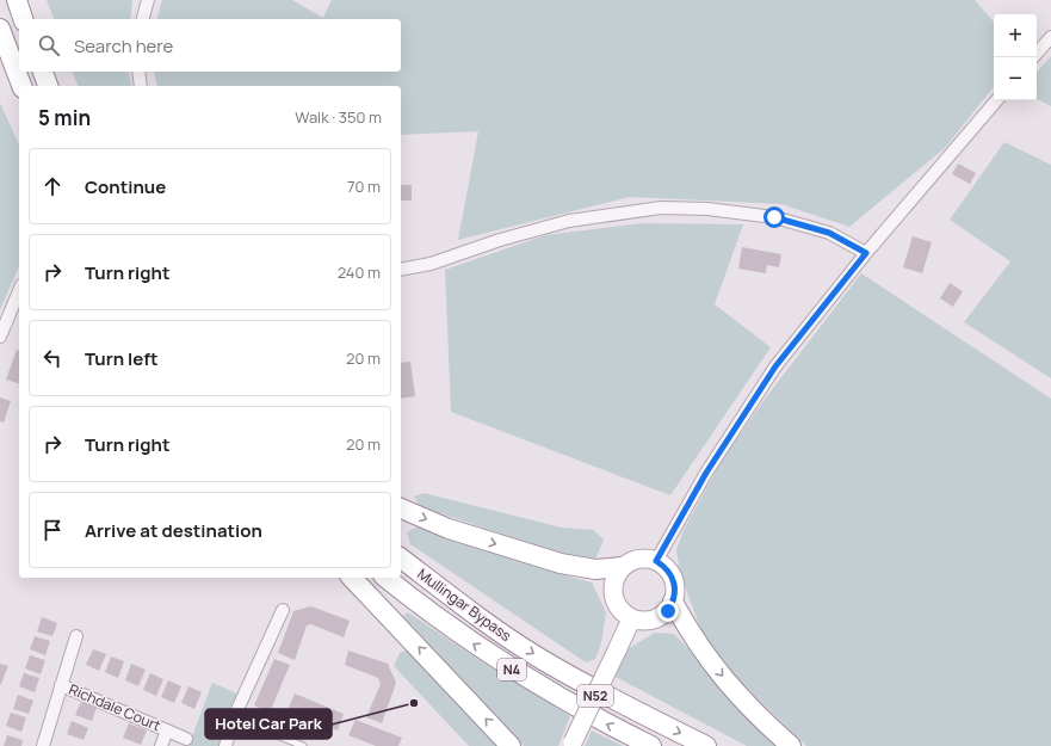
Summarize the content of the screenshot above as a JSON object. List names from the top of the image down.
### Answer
{
  "streets": {
    "highway": ["Mullingar Bypass", "N4"],
    "main road": ["N52"],
    "street": ["Richdale Court"]
  },
  "places": ["Hotel Car Park"],
  "page": {
    "map_buttons": ["+", "−"],
    "search": "Search here",
    "heading": ["5 min", "Walk · 350 m"],
    "list": [
      ["Continue", "70 m"],
      ["Turn right", "240 m"],
      ["Turn left", "20 m"],
      ["Turn right", "20 m"],
      "Arrive at destination"
    ]
  }
}
